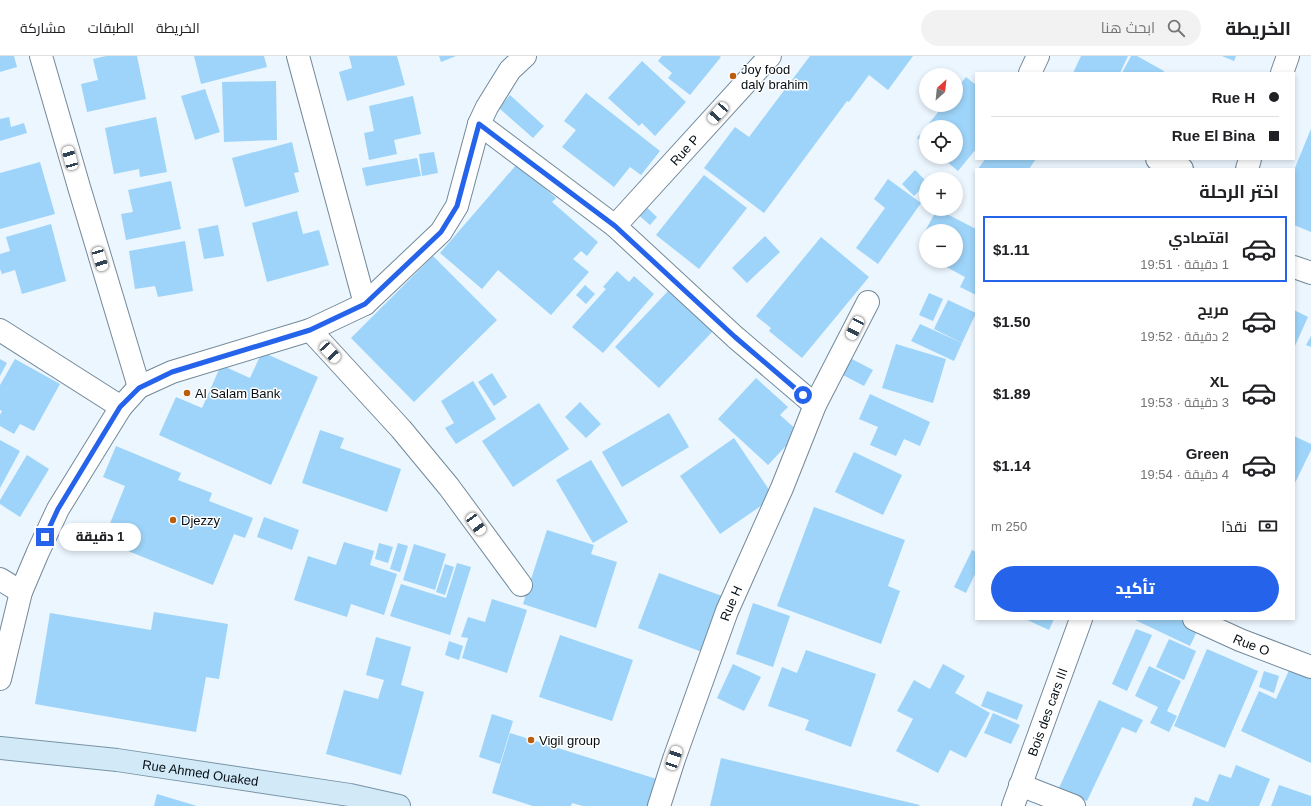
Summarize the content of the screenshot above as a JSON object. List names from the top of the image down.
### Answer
{
  "streets": {
    "main road": ["Rue Ahmed Ouaked"],
    "street": [
      "Rue P",
      "Rue H",
      "Rue O",
      "Bois des cars III"
    ]
  },
  "places": [
    "Joy food daly brahim",
    "Al Salam Bank",
    "Djezzy",
    "Vigil group"
  ],
  "north": "top right",
  "page": {
    "header": "الخريطة",
    "search": "ابحث هنا",
    "nav": ["الخريطة", "الطبقات", "مشاركة"],
    "map_buttons": ["+", "−"],
    "banner": ["Rue H", "Rue El Bina"],
    "heading": "اختر الرحلة",
    "list": [
      {
        "name": "اقتصادي",
        "note": "1 دقيقة · 19:51",
        "value": "$1.11"
      },
      {
        "name": "مريح",
        "note": "2 دقيقة · 19:52",
        "value": "$1.50"
      },
      {
        "name": "XL",
        "note": "3 دقيقة · 19:53",
        "value": "$1.89"
      },
      {
        "name": "Green",
        "note": "4 دقيقة · 19:54",
        "value": "$1.14"
      }
    ],
    "pay": ["نقدًا", "250 m"],
    "bubble": "1 دقيقة",
    "buttons": "تأكيد"
  }
}
